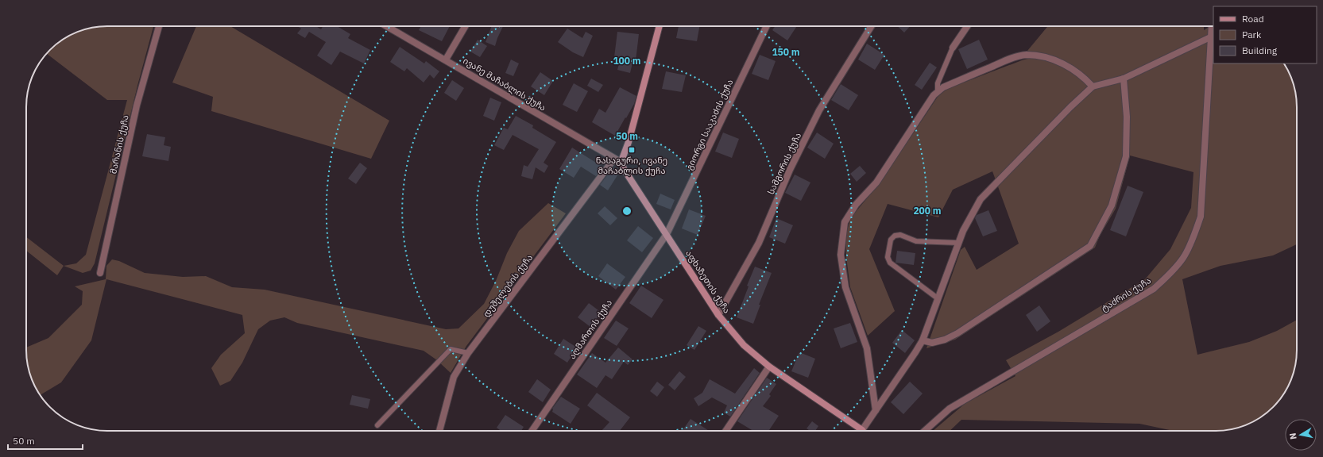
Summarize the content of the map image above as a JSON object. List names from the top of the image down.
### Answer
{
  "streets": {
    "street": [
      "ივანე მაჩაბლის ქუჩა",
      "გიორგი სააკაძის ქუჩა",
      "მარანის ქუჩა",
      "სამგორის ქუჩა",
      "აფხაზეთის ქუჩა",
      "დუშელების ქუჩა",
      "ტაძრის ქუჩა",
      "აღმართის ქუჩა"
    ]
  },
  "crossings": [
    ["ივანე მაჩაბლის ქუჩა", "აფხაზეთის ქუჩა"],
    ["ივანე მაჩაბლის ქუჩა", "დუშელების ქუჩა"],
    ["გიორგი სააკაძის ქუჩა", "აფხაზეთის ქუჩა"],
    ["გიორგი სააკაძის ქუჩა", "აღმართის ქუჩა"],
    ["სამგორის ქუჩა", "აფხაზეთის ქუჩა"],
    ["აფხაზეთის ქუჩა", "აღმართის ქუჩა"]
  ],
  "places": {
    "transit": ["ნასაგური, ივანე მაჩაბლის ქუჩა"]
  },
  "legend": ["Road", "Park", "Building"],
  "scale_bar": "50 m",
  "north": "left",
  "rings": [
    "150 m",
    "100 m",
    "50 m",
    "200 m"
  ]
}
